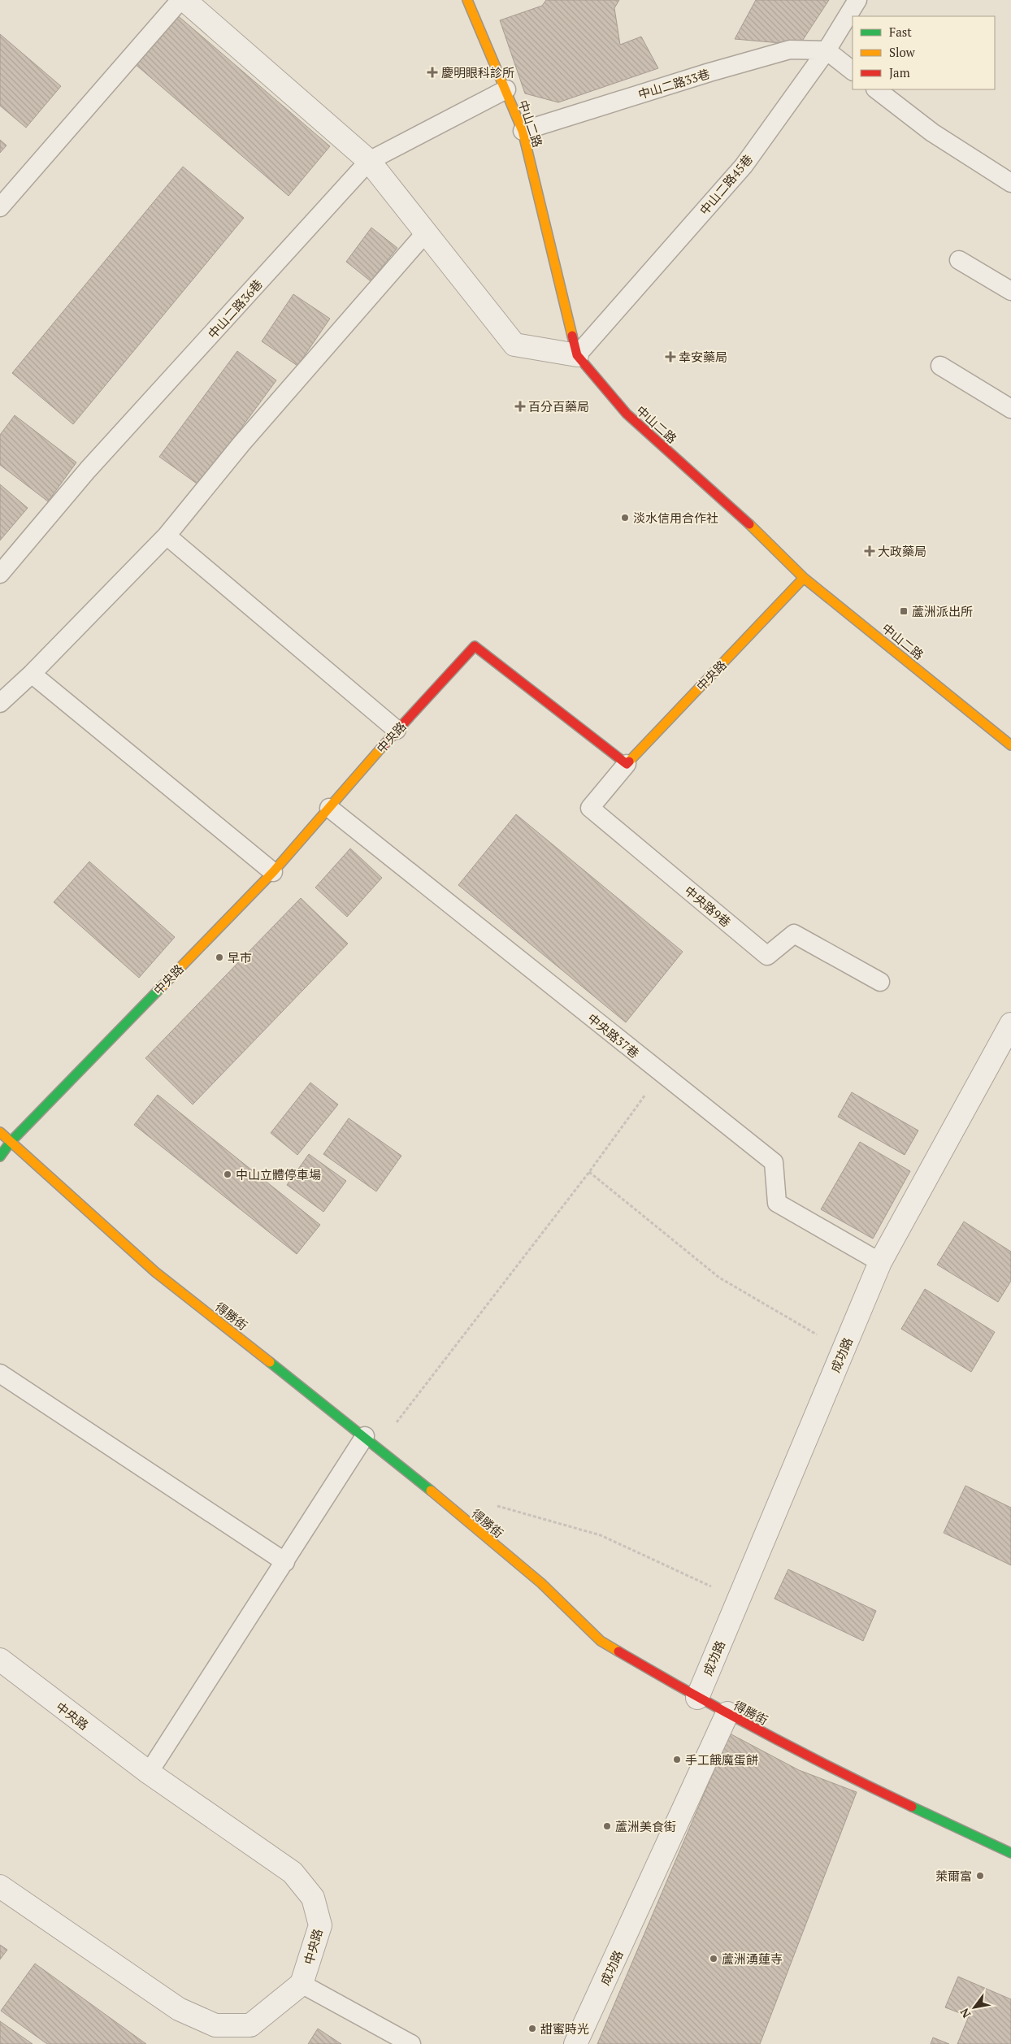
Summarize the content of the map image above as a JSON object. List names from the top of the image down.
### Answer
{
  "streets": {
    "street": [
      "中山二路",
      "中央路",
      "得勝街",
      "成功路"
    ],
    "lane": [
      "中山二路33巷",
      "中山二路45巷",
      "中山二路36巷",
      "中央路9巷",
      "中央路37巷"
    ]
  },
  "crossings": [
    ["中山二路33巷", "中山二路"],
    ["中山二路33巷", "中山二路45巷"],
    ["中山二路", "中山二路45巷"],
    ["中山二路", "中山二路36巷"],
    ["中山二路", "中央路"],
    ["中央路", "中央路9巷"],
    ["中央路", "中央路37巷"],
    ["中央路", "得勝街"],
    ["中央路37巷", "成功路"],
    ["得勝街", "成功路"]
  ],
  "places": {
    "health": [
      "慶明眼科診所",
      "幸安藥局",
      "百分百藥局",
      "大政藥局"
    ],
    "other": [
      "淡水信用合作社",
      "早市",
      "中山立體停車場",
      "手工餓魔蛋餅",
      "蘆洲美食街",
      "萊爾富",
      "蘆洲湧蓮寺",
      "甜蜜時光"
    ],
    "transit": ["蘆洲派出所"]
  },
  "legend": ["Fast", "Slow", "Jam"],
  "north": "bottom left"
}
